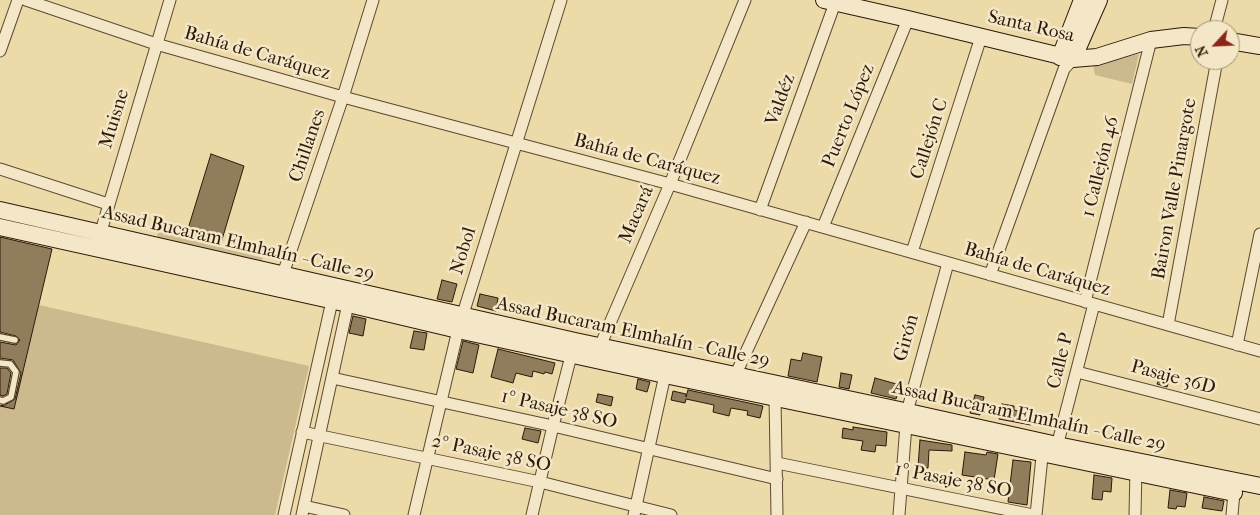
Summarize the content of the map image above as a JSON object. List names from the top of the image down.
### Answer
{
  "streets": {
    "main road": ["Santa Rosa", "Assad Bucaram Elmhalín - Calle 29"],
    "street": [
      "Bahía de Caráquez",
      "Valdéz",
      "Puerto López",
      "Muisne",
      "Callejón C",
      "Chillanes",
      "1 Callejón 46",
      "Bairon Valle Pinargote",
      "Macará",
      "Nobol",
      "Girón",
      "Calle P",
      "Pasaje 36D",
      "1º Pasaje 38 SO",
      "2º Pasaje 38 SO"
    ]
  },
  "crossings": [
    ["Santa Rosa", "Valdéz"],
    ["Santa Rosa", "Puerto López"],
    ["Santa Rosa", "Callejón C"],
    ["Santa Rosa", "1 Callejón 46"],
    ["Bahía de Caráquez", "Valdéz"],
    ["Bahía de Caráquez", "Puerto López"],
    ["Bahía de Caráquez", "Muisne"],
    ["Bahía de Caráquez", "Callejón C"],
    ["Bahía de Caráquez", "Chillanes"],
    ["Bahía de Caráquez", "1 Callejón 46"],
    ["Bahía de Caráquez", "Bairon Valle Pinargote"],
    ["Bahía de Caráquez", "Macará"],
    ["Bahía de Caráquez", "Nobol"],
    ["Bahía de Caráquez", "Girón"],
    ["Bahía de Caráquez", "Calle P"],
    ["Muisne", "Assad Bucaram Elmhalín - Calle 29"],
    ["Chillanes", "Assad Bucaram Elmhalín - Calle 29"],
    ["1 Callejón 46", "Calle P"],
    ["Macará", "Assad Bucaram Elmhalín - Calle 29"],
    ["Assad Bucaram Elmhalín - Calle 29", "Nobol"],
    ["Assad Bucaram Elmhalín - Calle 29", "Girón"],
    ["Nobol", "1º Pasaje 38 SO"],
    ["Nobol", "2º Pasaje 38 SO"],
    ["Girón", "1º Pasaje 38 SO"],
    ["Calle P", "Pasaje 36D"],
    ["Calle P", "1º Pasaje 38 SO"]
  ],
  "north": "bottom left"
}
